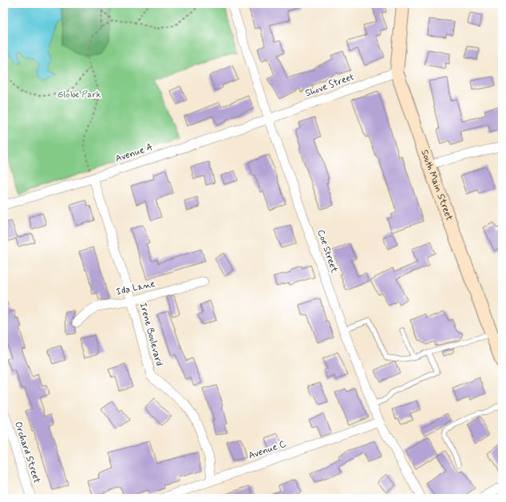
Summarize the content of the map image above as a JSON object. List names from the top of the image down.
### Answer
{
  "streets": {
    "main road": ["South Main Street"],
    "street": [
      "Shove Street",
      "Avenue A",
      "Coe Street",
      "Ida Lane",
      "Irene Boulevard",
      "Avenue C",
      "Orchard Street"
    ]
  },
  "crossings": [
    ["Shove Street", "Avenue A"],
    ["Shove Street", "South Main Street"],
    ["Shove Street", "Coe Street"],
    ["Avenue A", "Coe Street"],
    ["Avenue A", "Irene Boulevard"],
    ["Coe Street", "Avenue C"],
    ["Ida Lane", "Irene Boulevard"],
    ["Irene Boulevard", "Avenue C"]
  ],
  "parks": ["Globe Park"]
}
